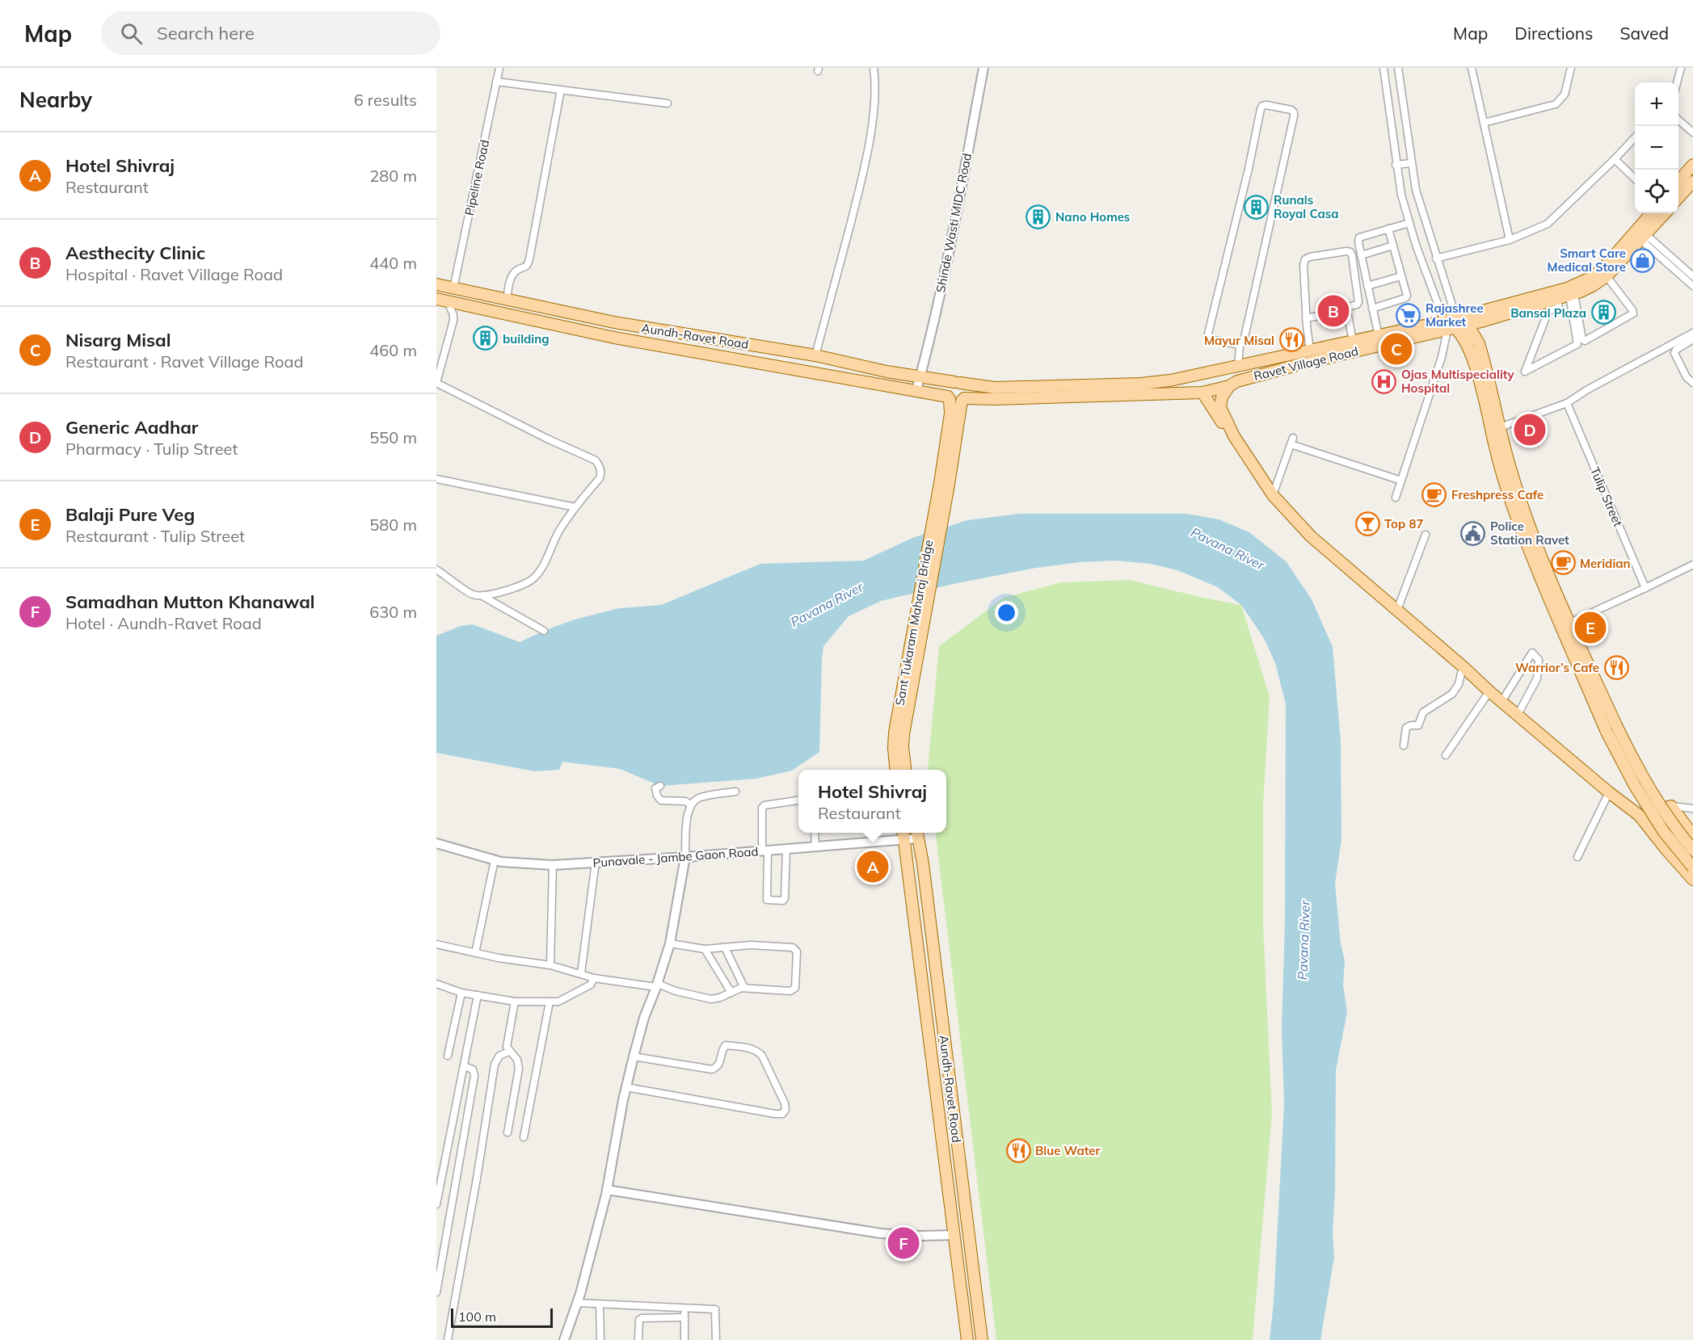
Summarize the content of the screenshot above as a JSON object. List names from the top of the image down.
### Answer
{
  "streets": {
    "main road": ["Aundh-Ravet Road", "Ravet Village Road", "Sant Tukaram Maharaj Bridge"],
    "street": [
      "Pipeline Road",
      "Shinde Wasti MIDC Road",
      "Tulip Street",
      "Punavale - Jambe Gaon Road"
    ]
  },
  "crossings": [
    ["Pipeline Road", "Aundh-Ravet Road"],
    ["Shinde Wasti MIDC Road", "Aundh-Ravet Road"],
    ["Aundh-Ravet Road", "Ravet Village Road"],
    ["Aundh-Ravet Road", "Punavale - Jambe Gaon Road"]
  ],
  "water": ["Pavana River"],
  "places": {
    "building": [
      "Runals Royal Casa",
      "Nano Homes",
      "Bansal Plaza",
      "building"
    ],
    "shop": ["Smart Care Medical Store"],
    "supermarket": ["Rajashree Market"],
    "restaurant": ["Mayur Misal", "Warrior’s Cafe", "Blue Water"],
    "hospital": ["Ojas Multispeciality Hospital"],
    "cafe": ["Freshpress Cafe", "Meridian"],
    "bar": ["Top 87"],
    "public building": ["Police Station Ravet"]
  },
  "scale_bar": "100 m",
  "page": {
    "header": "Map",
    "search": "Search here",
    "nav": ["Map", "Directions", "Saved"],
    "heading": ["Nearby", "6 results"],
    "map_buttons": ["+", "−"],
    "list": [
      {
        "mark": "A",
        "name": "Hotel Shivraj",
        "note": "Restaurant",
        "value": "280 m"
      },
      {
        "mark": "B",
        "name": "Aesthecity Clinic",
        "note": "Hospital · Ravet Village Road",
        "value": "440 m"
      },
      {
        "mark": "C",
        "name": "Nisarg Misal",
        "note": "Restaurant · Ravet Village Road",
        "value": "460 m"
      },
      {
        "mark": "D",
        "name": "Generic Aadhar",
        "note": "Pharmacy · Tulip Street",
        "value": "550 m"
      },
      {
        "mark": "E",
        "name": "Balaji Pure Veg",
        "note": "Restaurant · Tulip Street",
        "value": "580 m"
      },
      {
        "mark": "F",
        "name": "Samadhan Mutton Khanawal",
        "note": "Hotel · Aundh-Ravet Road",
        "value": "630 m"
      }
    ],
    "pins": [
      "B",
      "C",
      "D",
      "E",
      "A",
      "F"
    ],
    "popup": ["Hotel Shivraj", "Restaurant"],
    "scale": "100 m"
  }
}
